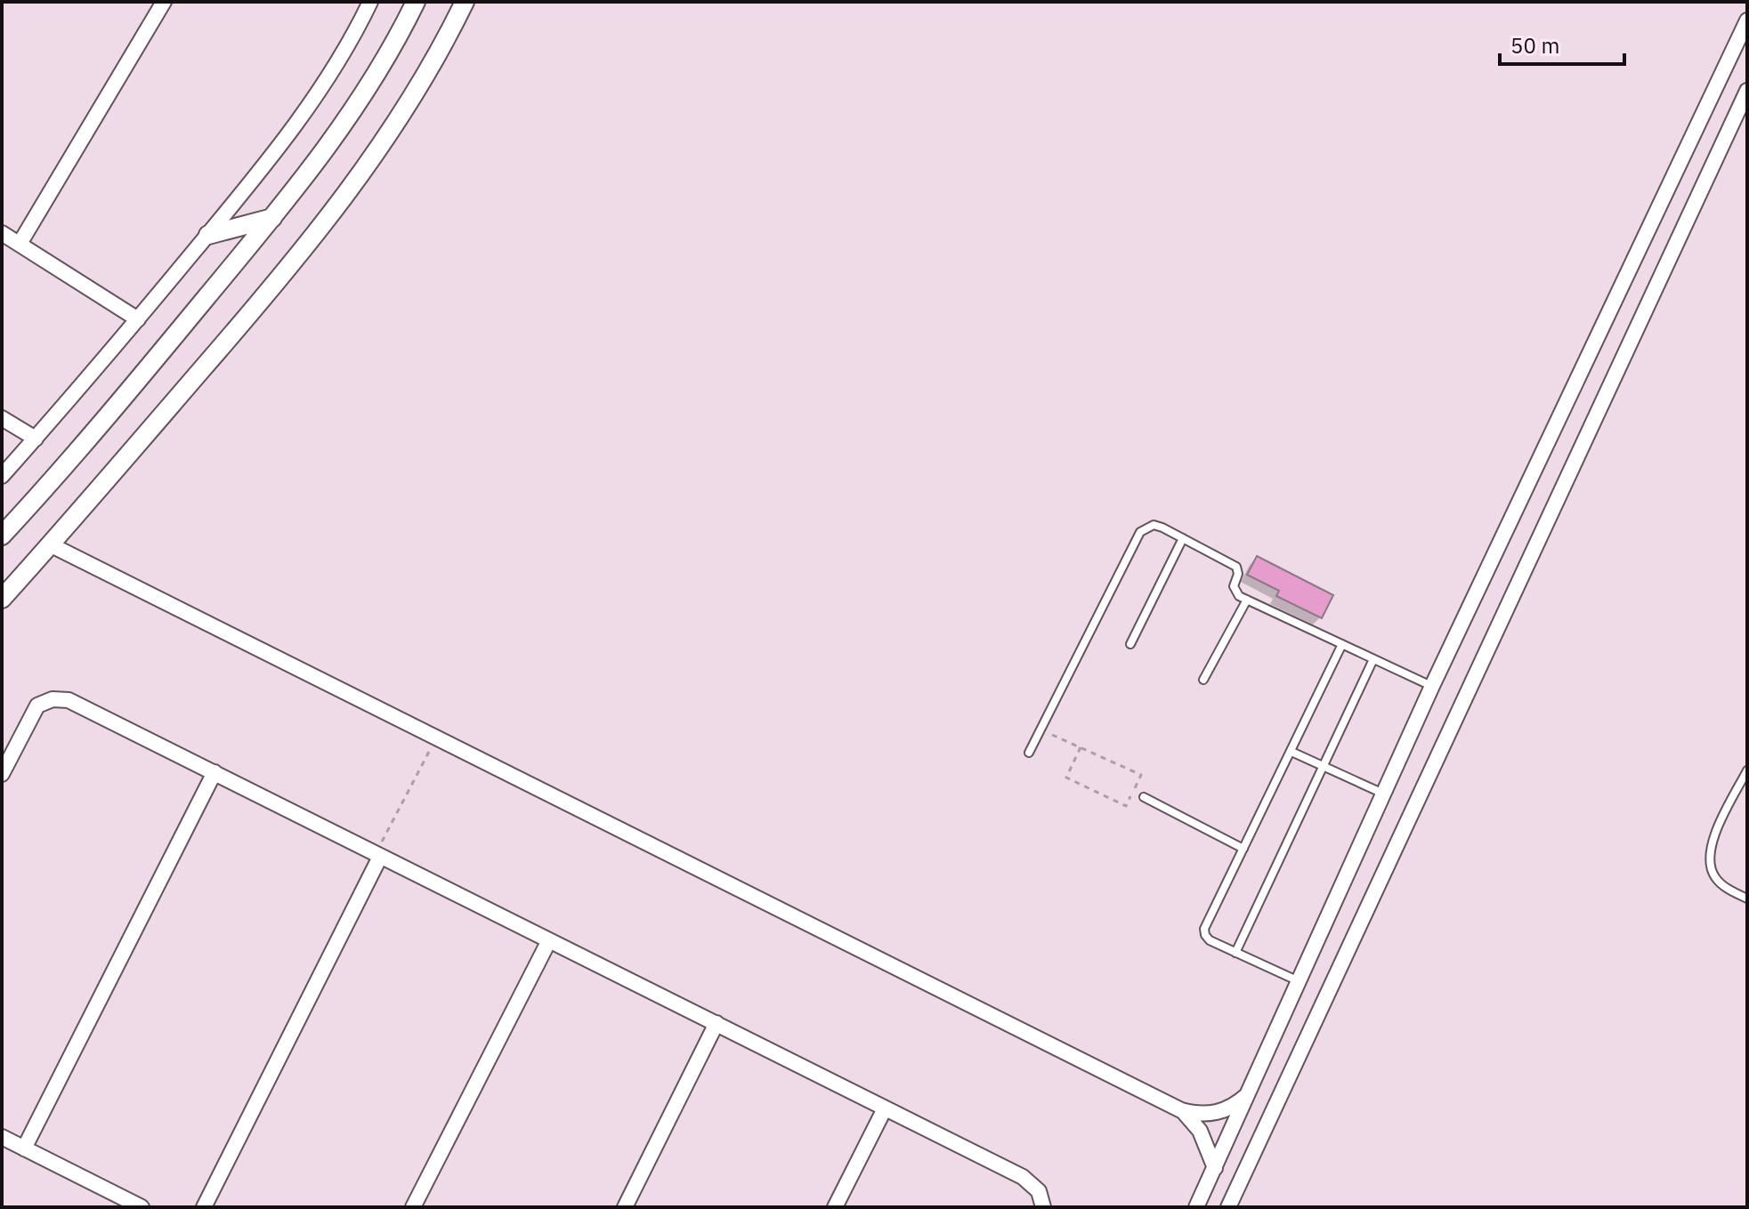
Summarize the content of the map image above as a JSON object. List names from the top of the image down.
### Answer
{
  "scale_bar": "50 m"
}
